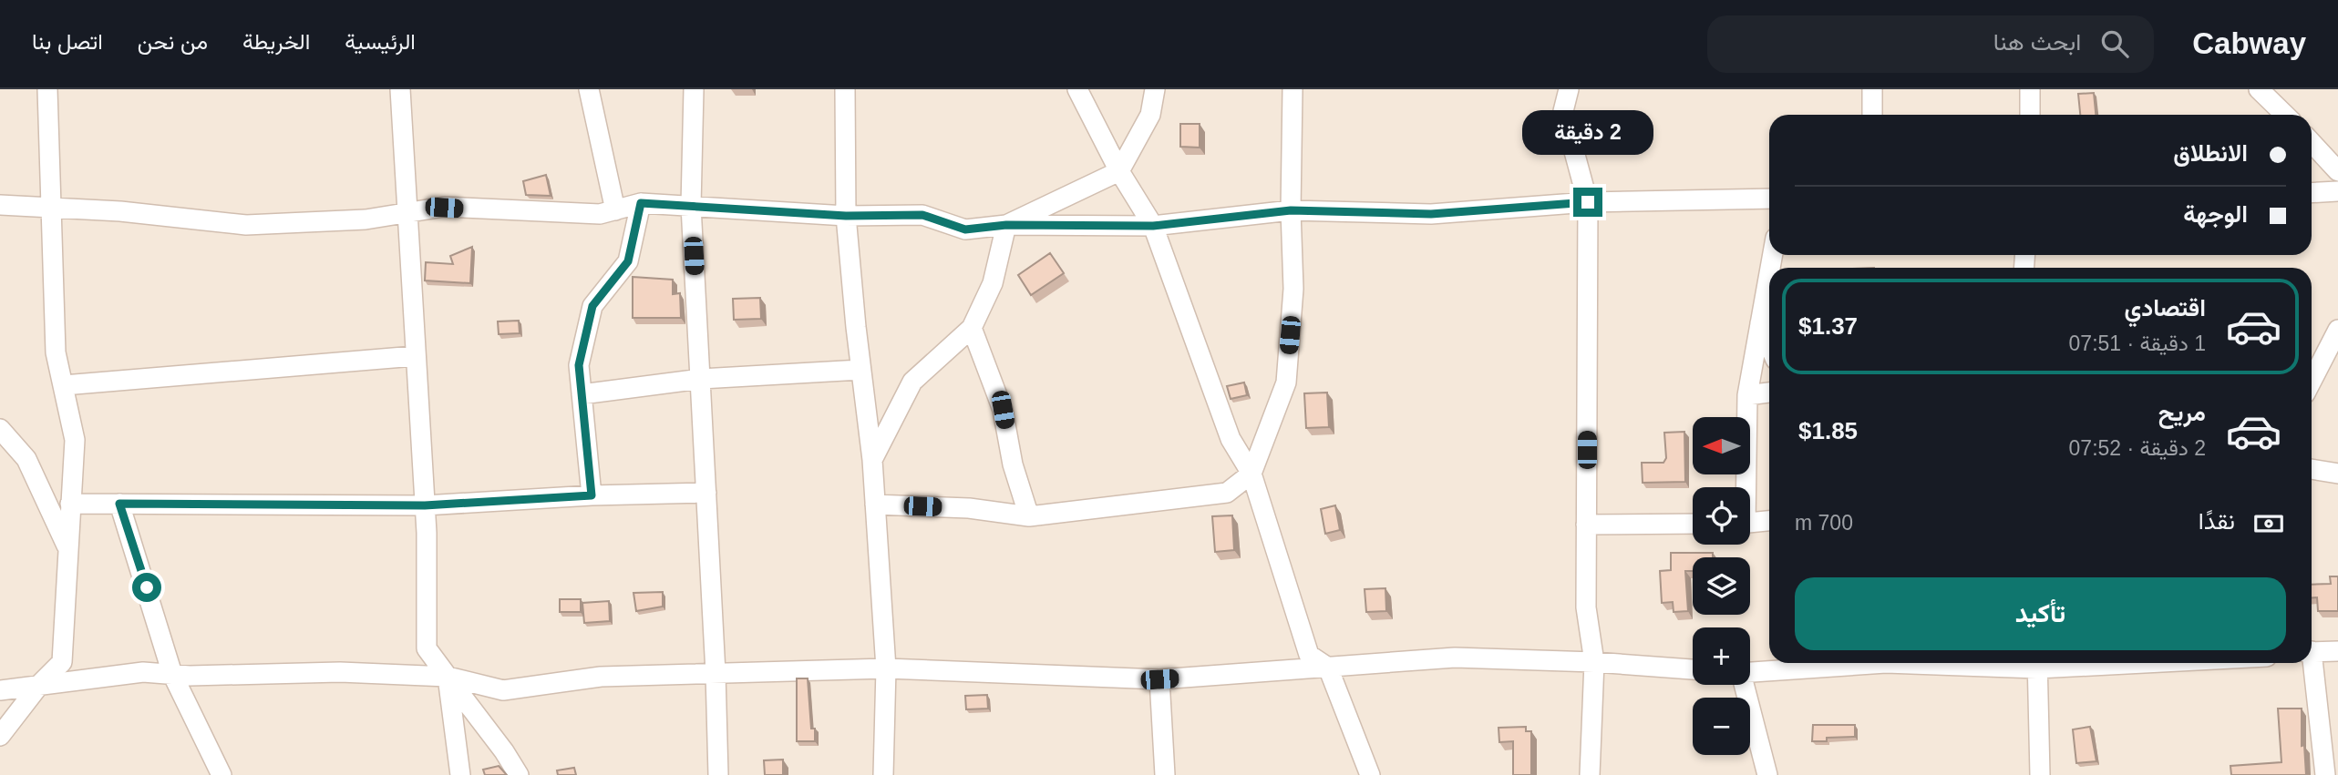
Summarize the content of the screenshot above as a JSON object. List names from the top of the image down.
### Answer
{
  "north": "left",
  "page": {
    "header": "Cabway",
    "search": "ابحث هنا",
    "nav": [
      "الرئيسية",
      "الخريطة",
      "من نحن",
      "اتصل بنا"
    ],
    "bubble": "2 دقيقة",
    "banner": ["الانطلاق", "الوجهة"],
    "list": [
      {
        "name": "اقتصادي",
        "note": "1 دقيقة · 07:51",
        "value": "$1.37"
      },
      {
        "name": "مريح",
        "note": "2 دقيقة · 07:52",
        "value": "$1.85"
      }
    ],
    "map_buttons": ["+", "−"],
    "pay": ["نقدًا", "700 m"],
    "buttons": "تأكيد"
  }
}
